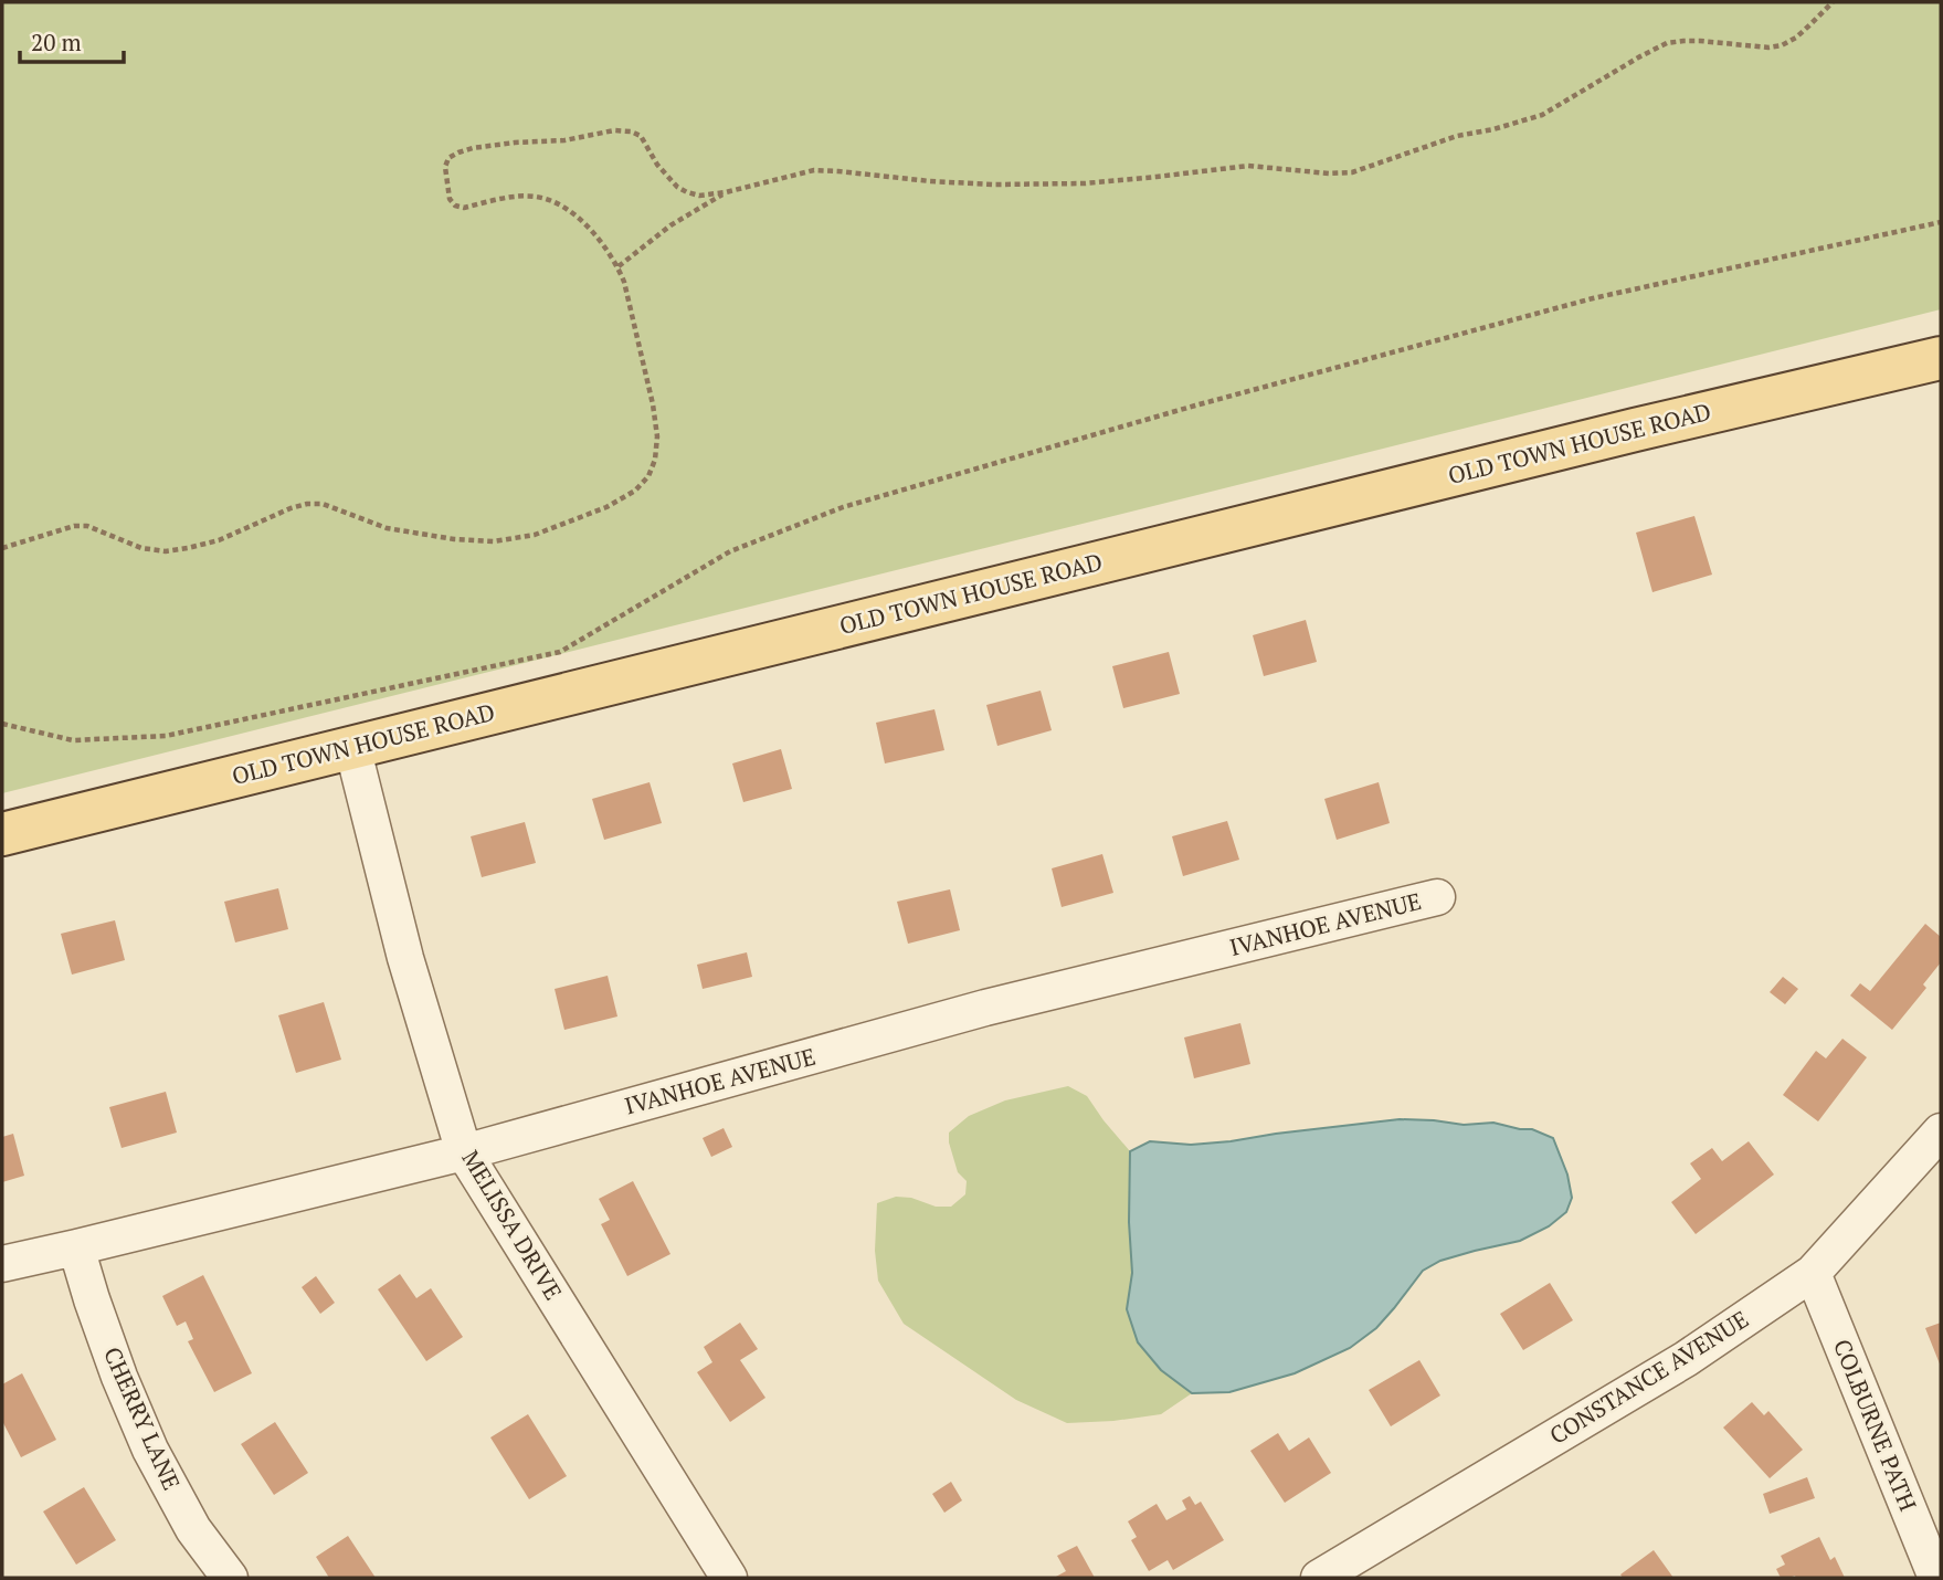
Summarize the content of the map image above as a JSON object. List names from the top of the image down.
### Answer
{
  "streets": {
    "main road": ["OLD TOWN HOUSE ROAD"],
    "street": [
      "IVANHOE AVENUE",
      "MELISSA DRIVE",
      "CONSTANCE AVENUE",
      "CHERRY LANE",
      "COLBURNE PATH"
    ]
  },
  "crossings": [
    ["OLD TOWN HOUSE ROAD", "MELISSA DRIVE"],
    ["IVANHOE AVENUE", "MELISSA DRIVE"],
    ["IVANHOE AVENUE", "CHERRY LANE"],
    ["CONSTANCE AVENUE", "COLBURNE PATH"]
  ],
  "scale_bar": "20 m"
}
